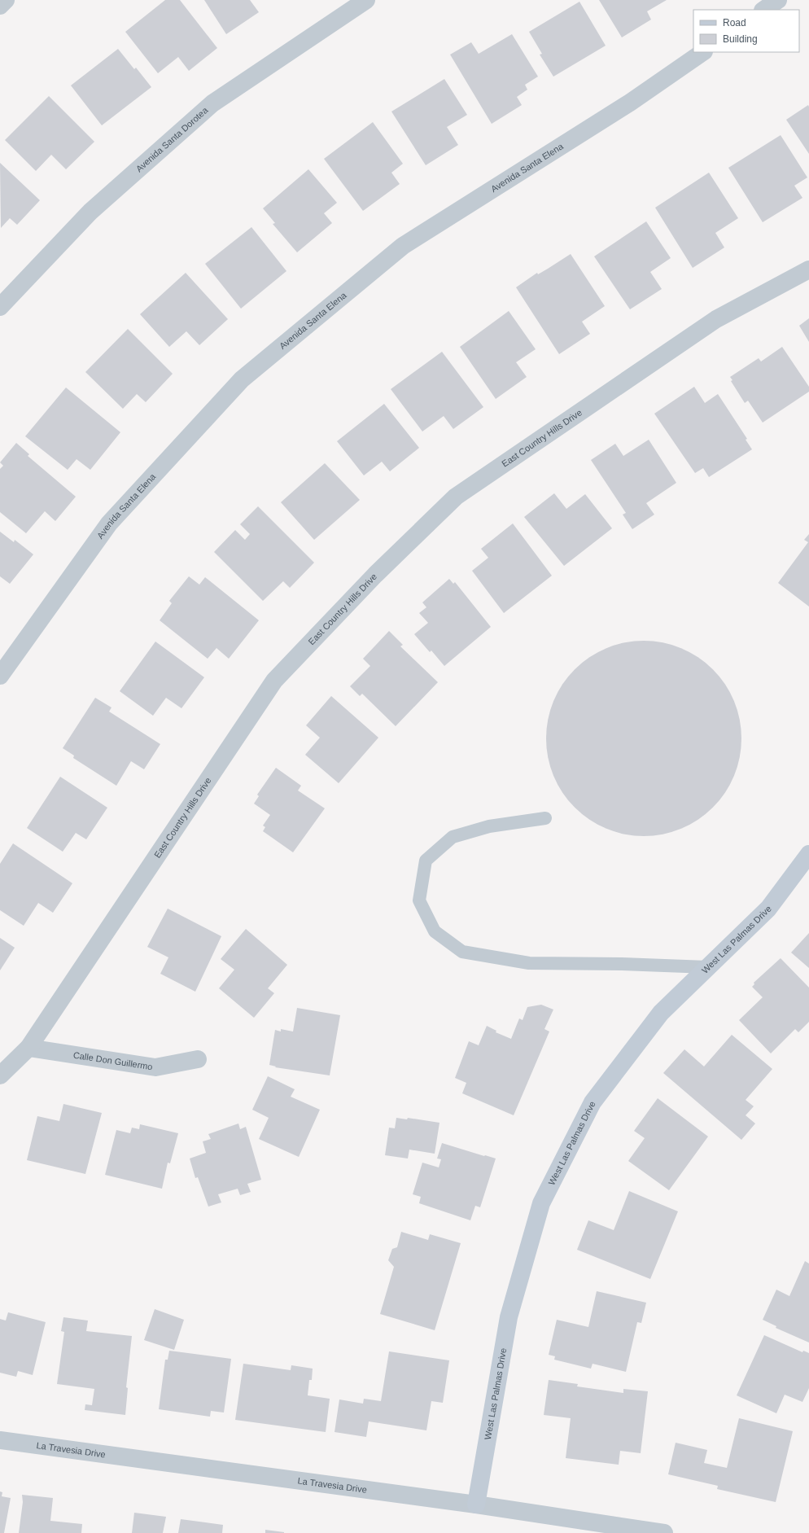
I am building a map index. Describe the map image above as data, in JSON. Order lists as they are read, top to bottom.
{
  "streets": {
    "street": [
      "Avenida Santa Dorotea",
      "Avenida Santa Elena",
      "East Country Hills Drive",
      "West Las Palmas Drive",
      "Calle Don Guillermo",
      "La Travesia Drive"
    ]
  },
  "crossings": [
    ["East Country Hills Drive", "Calle Don Guillermo"],
    ["West Las Palmas Drive", "La Travesia Drive"]
  ],
  "legend": ["Road", "Building"]
}
